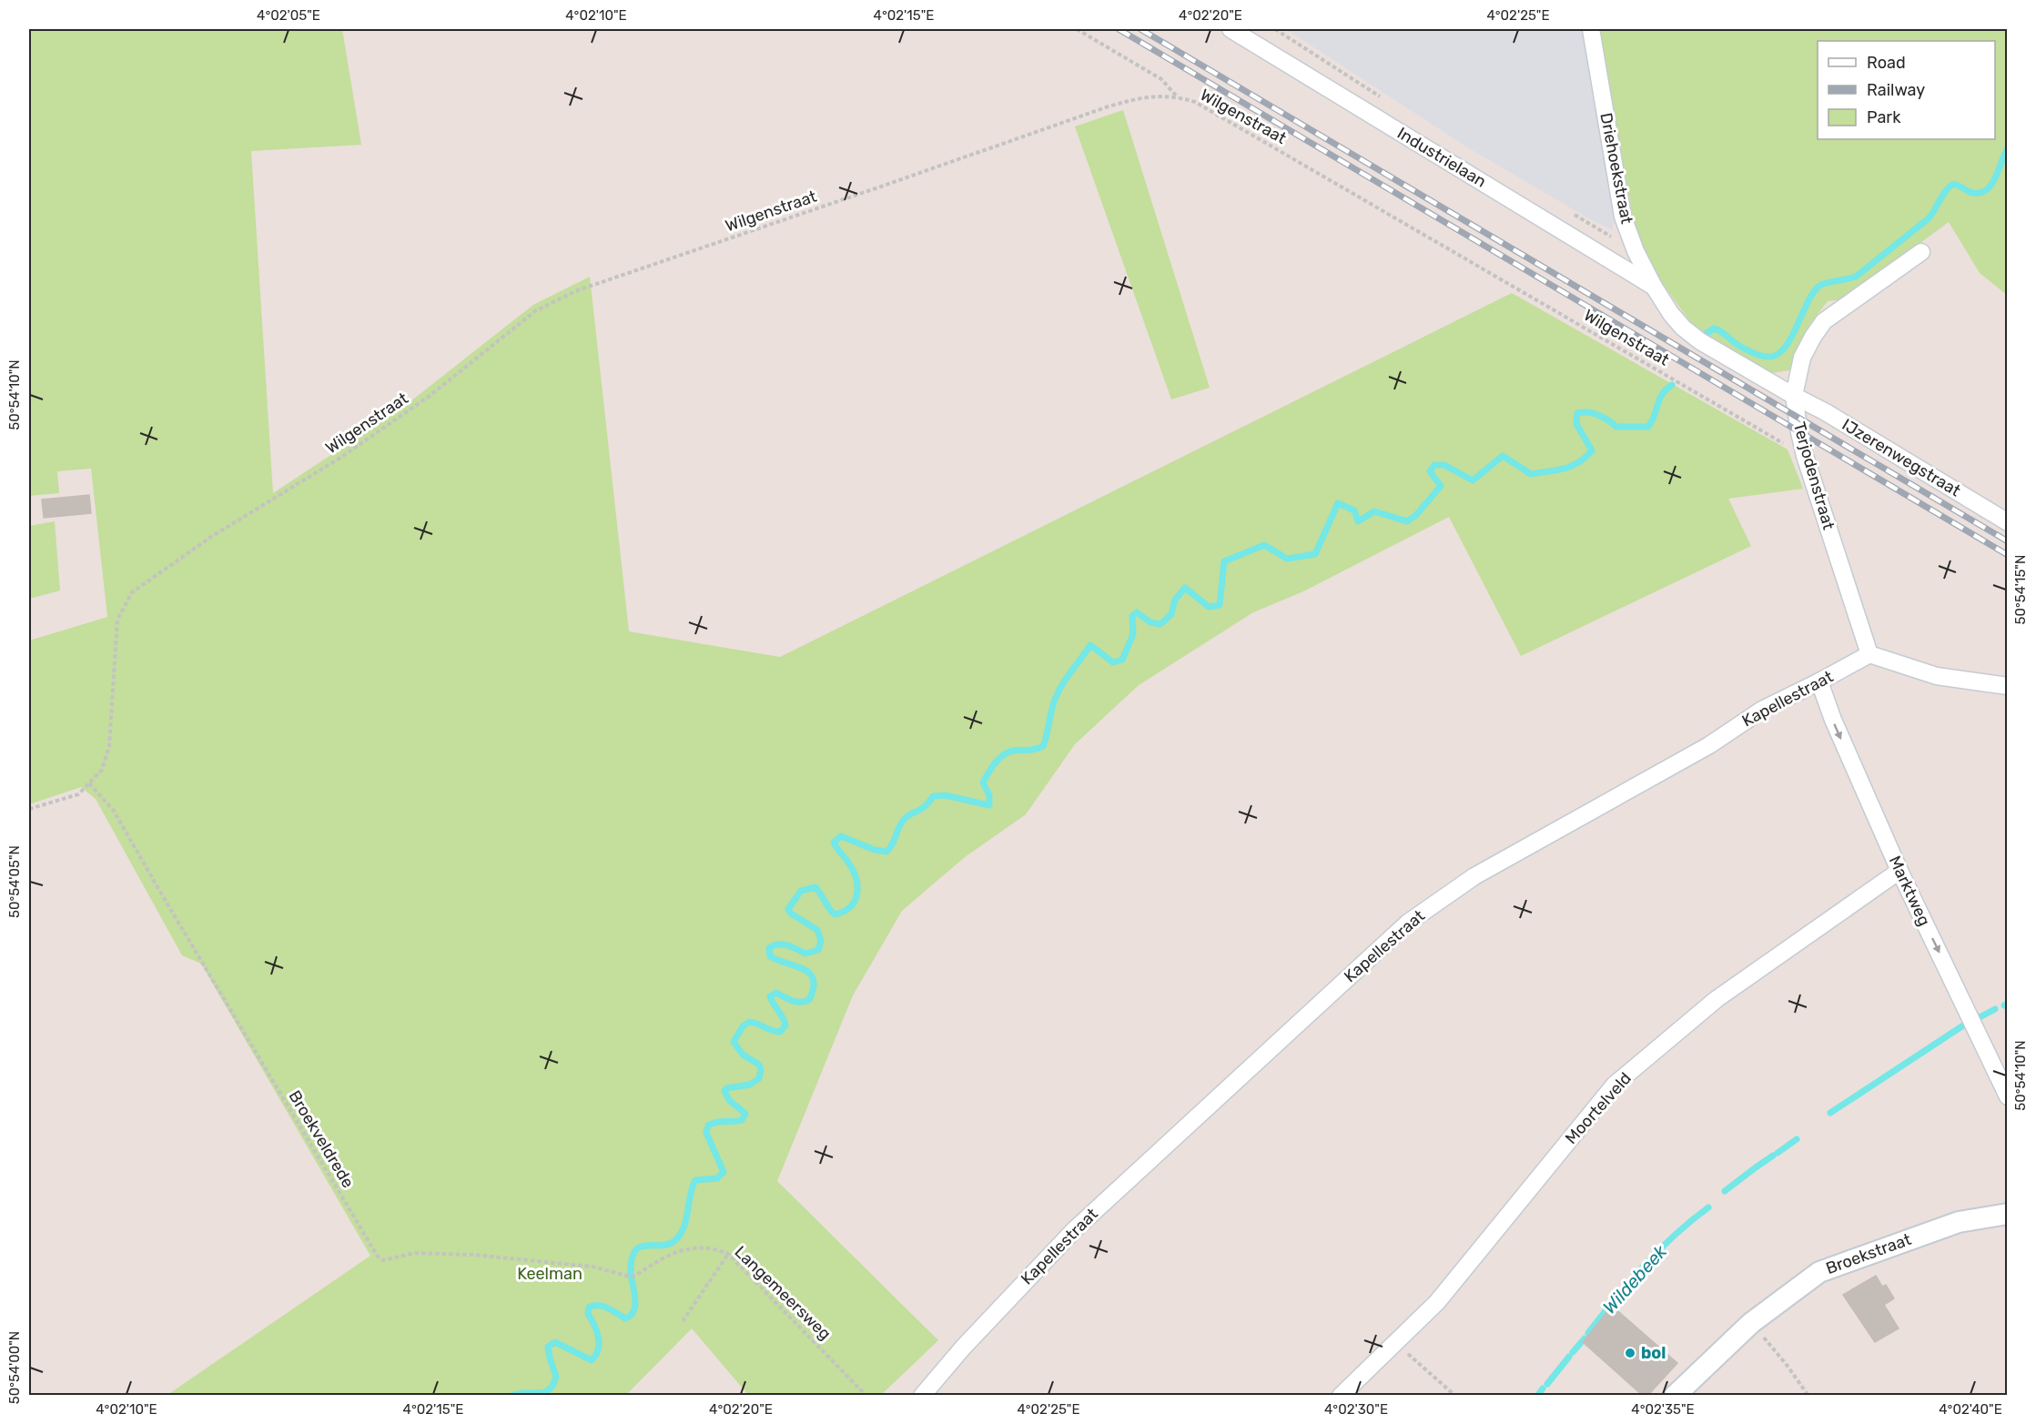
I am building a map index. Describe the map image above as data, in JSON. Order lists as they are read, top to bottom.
{
  "streets": {
    "street": [
      "Industrielaan",
      "Driehoekstraat",
      "IJzerenwegstraat",
      "Terjodenstraat",
      "Kapellestraat",
      "Marktweg",
      "Moortelveld",
      "Broekstraat"
    ],
    "path": ["Wilgenstraat", "Broekveldrede", "Langemeersweg"]
  },
  "crossings": [
    ["Wilgenstraat", "Terjodenstraat"],
    ["Wilgenstraat", "Broekveldrede"],
    ["Industrielaan", "Driehoekstraat"],
    ["Driehoekstraat", "IJzerenwegstraat"],
    ["Driehoekstraat", "Terjodenstraat"],
    ["IJzerenwegstraat", "Terjodenstraat"],
    ["Terjodenstraat", "Kapellestraat"],
    ["Kapellestraat", "Marktweg"],
    ["Marktweg", "Moortelveld"],
    ["Broekveldrede", "Langemeersweg"]
  ],
  "one_way": ["Marktweg"],
  "water": ["Wildebeek"],
  "parks": ["Keelman"],
  "places": ["bol"],
  "legend": ["Road", "Railway", "Park"],
  "coordinates": [
    "4°02'05\"E",
    "4°02'10\"E",
    "4°02'15\"E",
    "4°02'20\"E",
    "4°02'25\"E",
    "50°54'10\"N",
    "50°54'15\"N",
    "50°54'05\"N",
    "50°54'00\"N",
    "4°02'30\"E",
    "4°02'35\"E",
    "4°02'40\"E"
  ]
}
